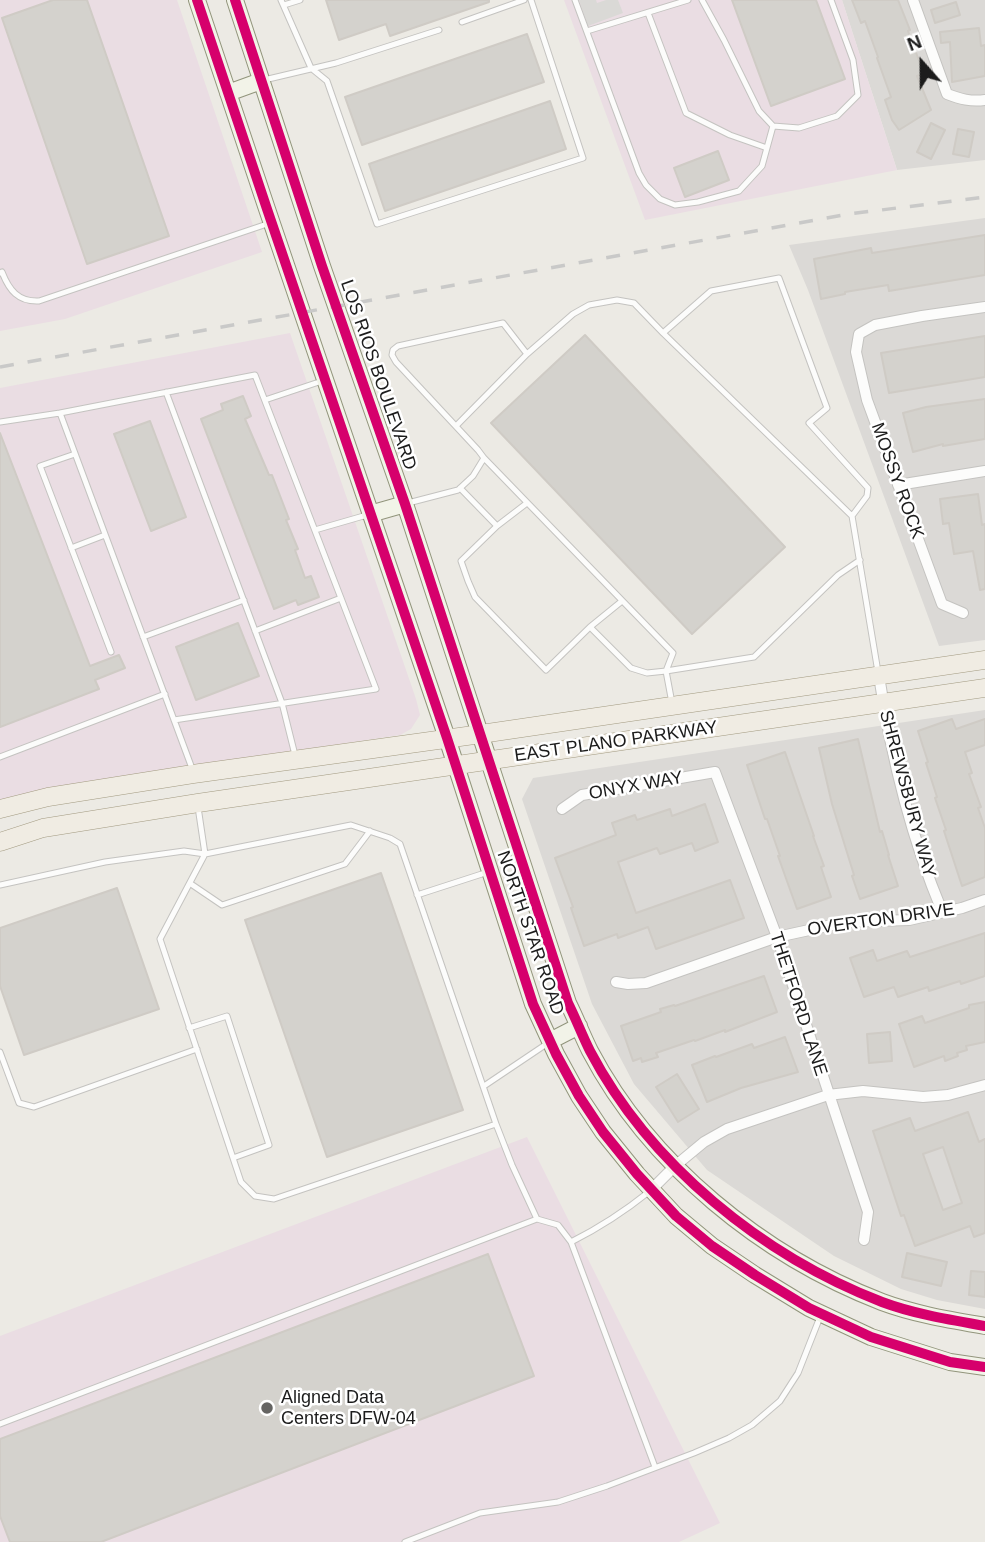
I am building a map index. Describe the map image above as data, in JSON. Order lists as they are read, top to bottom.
{
  "streets": {
    "main road": ["LOS RIOS BOULEVARD", "EAST PLANO PARKWAY", "NORTH STAR ROAD"],
    "street": [
      "MOSSY ROCK",
      "ONYX WAY",
      "SHREWSBURY WAY",
      "OVERTON DRIVE",
      "THETFORD LANE"
    ]
  },
  "crossings": [
    ["LOS RIOS BOULEVARD", "EAST PLANO PARKWAY"],
    ["LOS RIOS BOULEVARD", "NORTH STAR ROAD"],
    ["EAST PLANO PARKWAY", "SHREWSBURY WAY"],
    ["EAST PLANO PARKWAY", "NORTH STAR ROAD"],
    ["ONYX WAY", "THETFORD LANE"],
    ["SHREWSBURY WAY", "OVERTON DRIVE"],
    ["OVERTON DRIVE", "THETFORD LANE"]
  ],
  "places": ["Aligned Data Centers DFW-04"],
  "north": "top"
}
